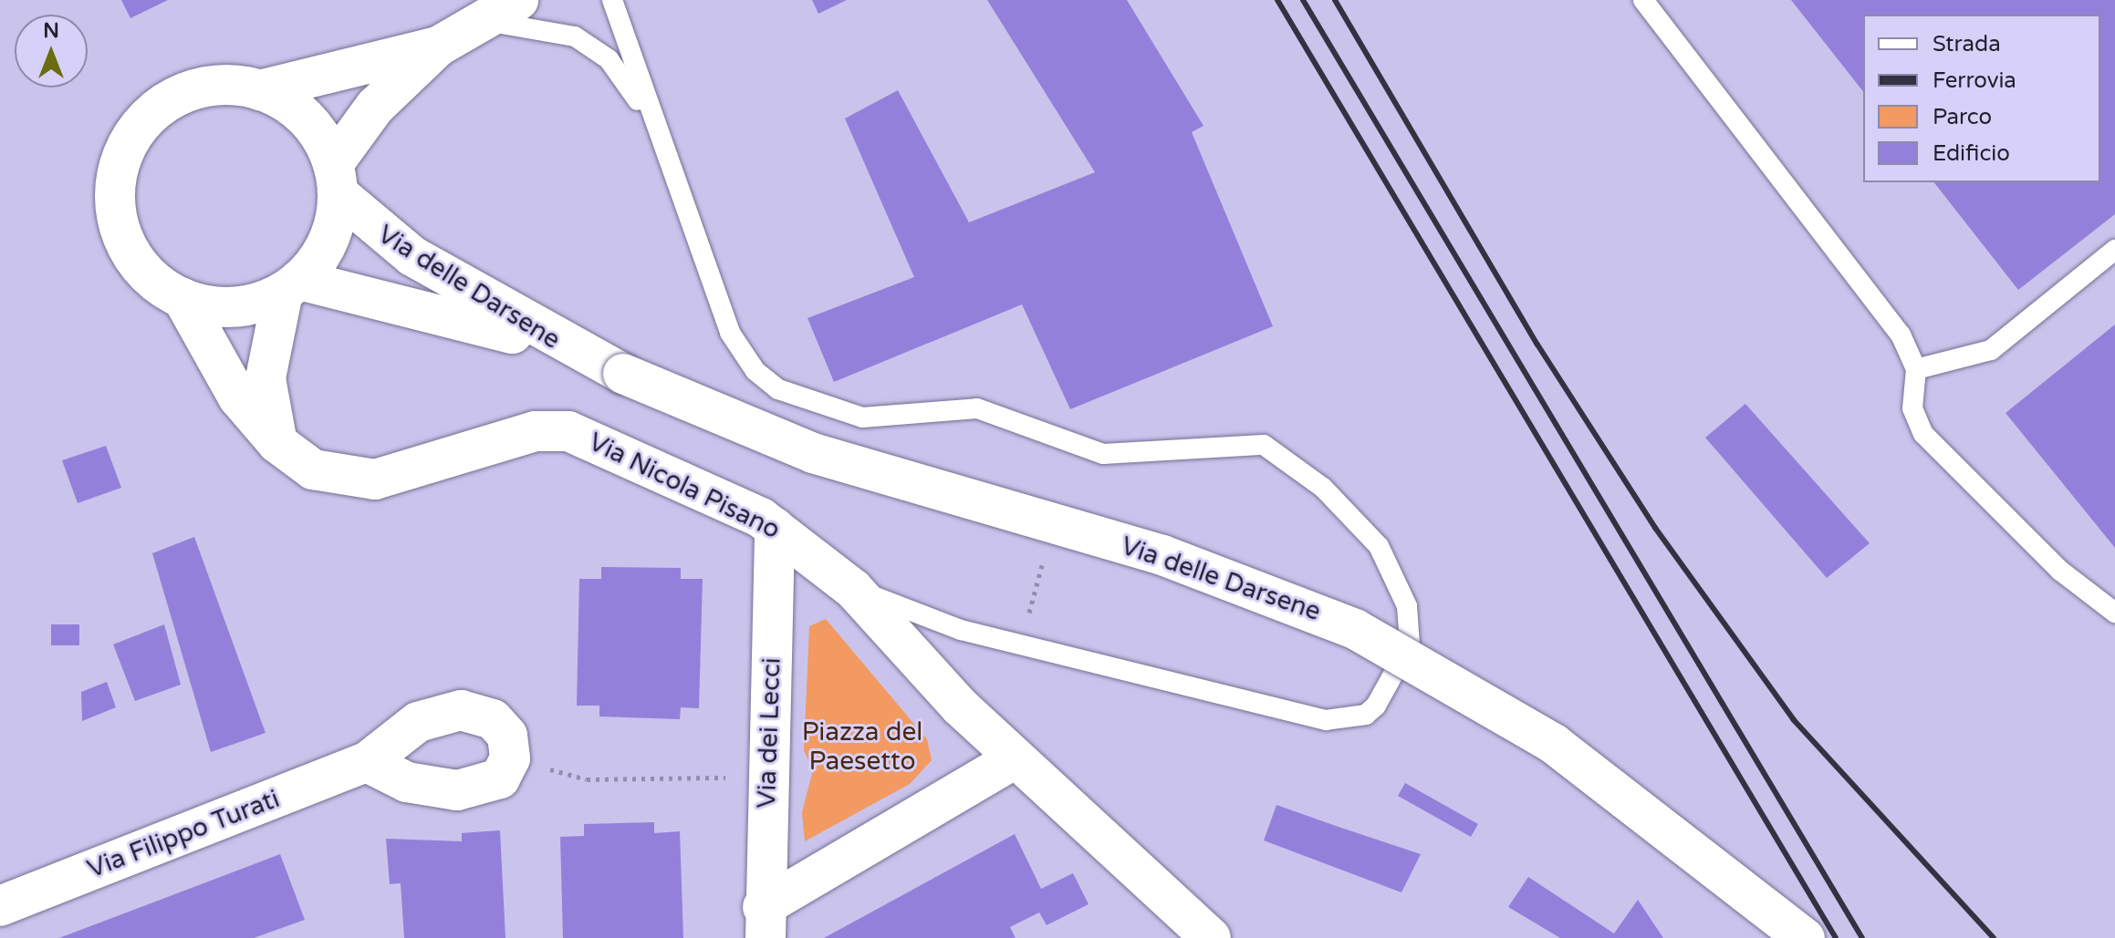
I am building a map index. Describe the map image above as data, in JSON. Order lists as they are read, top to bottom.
{
  "streets": {
    "street": [
      "Via delle Darsene",
      "Via Nicola Pisano",
      "Via dei Lecci",
      "Via Filippo Turati"
    ]
  },
  "crossings": [
    ["Via delle Darsene", "Via Nicola Pisano"],
    ["Via Nicola Pisano", "Via dei Lecci"]
  ],
  "parks": ["Piazza del Paesetto"],
  "legend": [
    "Strada",
    "Ferrovia",
    "Parco",
    "Edificio"
  ],
  "north": "top"
}
